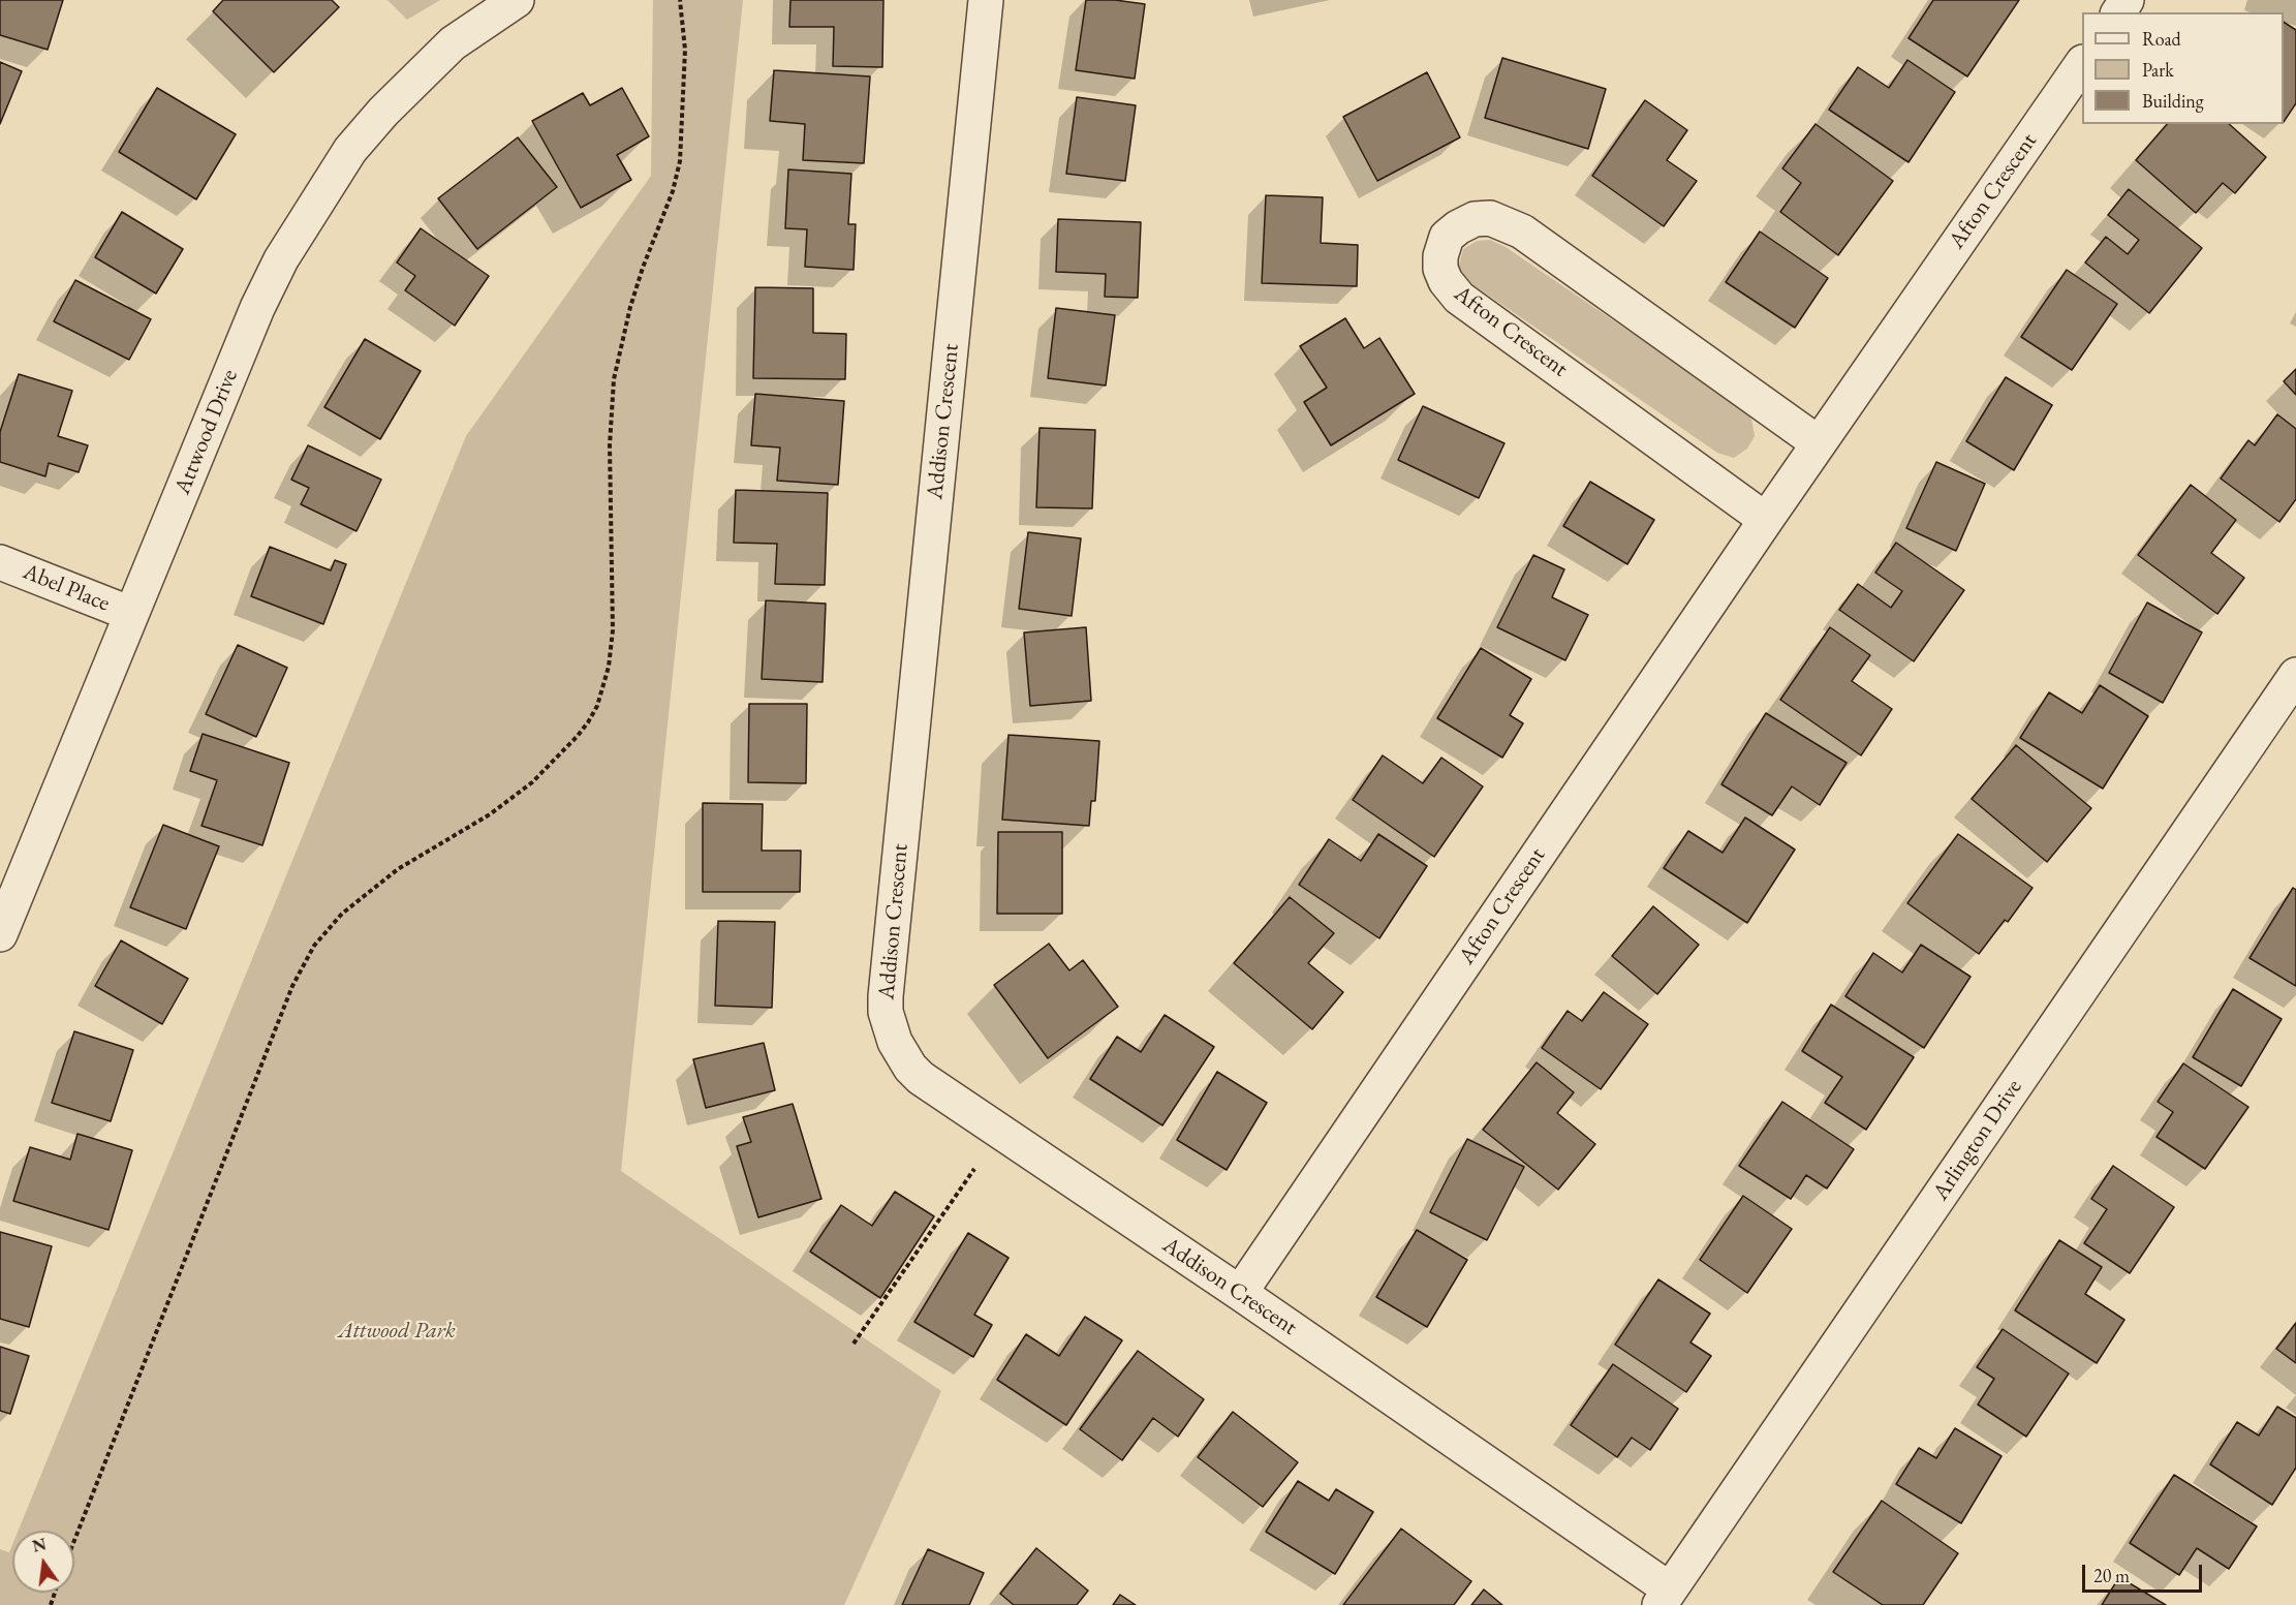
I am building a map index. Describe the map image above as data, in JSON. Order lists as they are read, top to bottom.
{
  "streets": {
    "street": [
      "Afton Crescent",
      "Addison Crescent",
      "Attwood Drive",
      "Abel Place",
      "Arlington Drive"
    ]
  },
  "crossings": [
    ["Afton Crescent", "Addison Crescent"],
    ["Addison Crescent", "Arlington Drive"],
    ["Attwood Drive", "Abel Place"]
  ],
  "parks": ["Attwood Park"],
  "legend": ["Road", "Park", "Building"],
  "scale_bar": "20 m",
  "north": "top"
}
